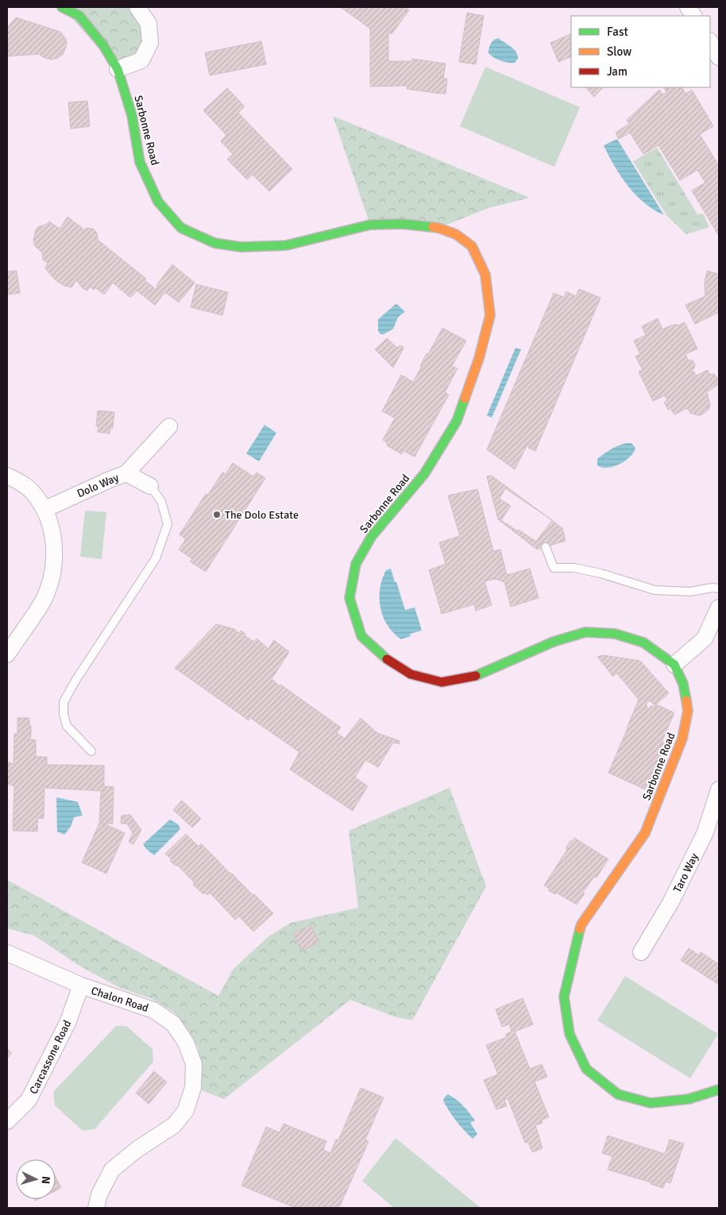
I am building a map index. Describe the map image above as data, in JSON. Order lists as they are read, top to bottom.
{
  "streets": {
    "street": [
      "Sarbonne Road",
      "Dolo Way",
      "Taro Way",
      "Chalon Road",
      "Carcassone Road"
    ]
  },
  "crossings": [
    ["Chalon Road", "Carcassone Road"]
  ],
  "places": ["The Dolo Estate"],
  "legend": ["Fast", "Slow", "Jam"],
  "north": "right"
}
